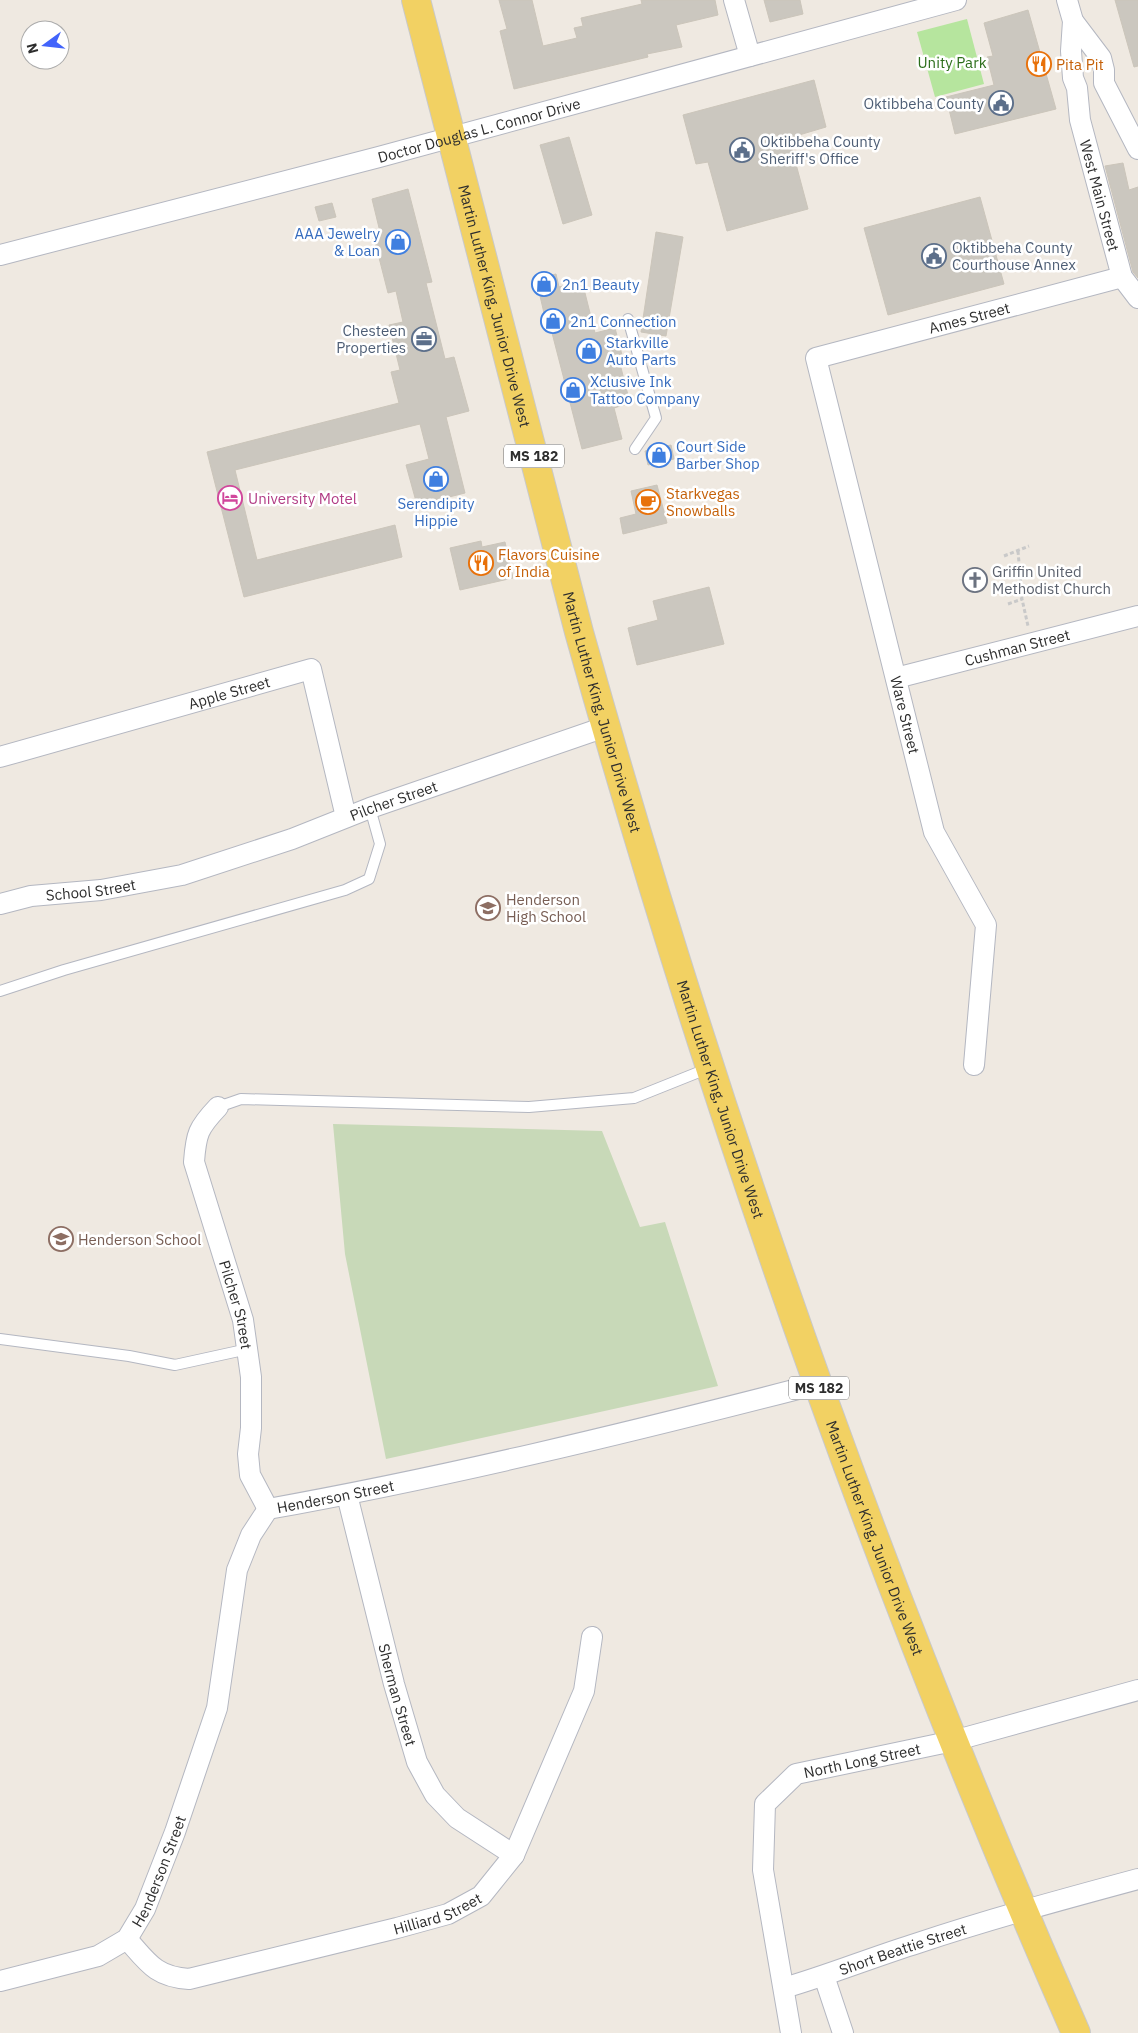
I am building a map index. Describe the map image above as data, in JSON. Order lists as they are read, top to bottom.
{
  "streets": {
    "main road": ["Martin Luther King, Junior Drive West", "MS 182"],
    "street": [
      "Doctor Douglas L. Connor Drive",
      "West Main Street",
      "Ames Street",
      "Cushman Street",
      "Apple Street",
      "Ware Street",
      "Pilcher Street",
      "School Street",
      "Henderson Street",
      "Sherman Street",
      "North Long Street",
      "Hilliard Street",
      "Short Beattie Street"
    ]
  },
  "crossings": [
    ["Doctor Douglas L. Connor Drive", "Martin Luther King, Junior Drive West"],
    ["Doctor Douglas L. Connor Drive", "MS 182"],
    ["West Main Street", "Ames Street"],
    ["Martin Luther King, Junior Drive West", "MS 182"],
    ["Martin Luther King, Junior Drive West", "Pilcher Street"],
    ["Martin Luther King, Junior Drive West", "Henderson Street"],
    ["Martin Luther King, Junior Drive West", "North Long Street"],
    ["Martin Luther King, Junior Drive West", "Short Beattie Street"],
    ["Ames Street", "Ware Street"],
    ["Cushman Street", "Ware Street"],
    ["Apple Street", "Pilcher Street"],
    ["Pilcher Street", "School Street"],
    ["Pilcher Street", "Henderson Street"],
    ["Henderson Street", "Sherman Street"],
    ["Henderson Street", "Hilliard Street"],
    ["Sherman Street", "Hilliard Street"],
    ["North Long Street", "Short Beattie Street"]
  ],
  "parks": ["Unity Park"],
  "places": {
    "restaurant": ["Pita Pit", "Flavors Cuisine of India"],
    "public building": ["Oktibbeha County", "Oktibbeha County Sheriff's Office", "Oktibbeha County Courthouse Annex"],
    "shop": [
      "AAA Jewelry & Loan",
      "2n1 Beauty",
      "2n1 Connection",
      "Starkville Auto Parts",
      "Xclusive Ink Tattoo Company",
      "Court Side Barber Shop",
      "Serendipity Hippie"
    ],
    "office": ["Chesteen Properties"],
    "hotel": ["University Motel"],
    "cafe": ["Starkvegas Snowballs"],
    "church": ["Griffin United Methodist Church"],
    "school or university": ["Henderson High School", "Henderson School"]
  },
  "north": "left"
}
